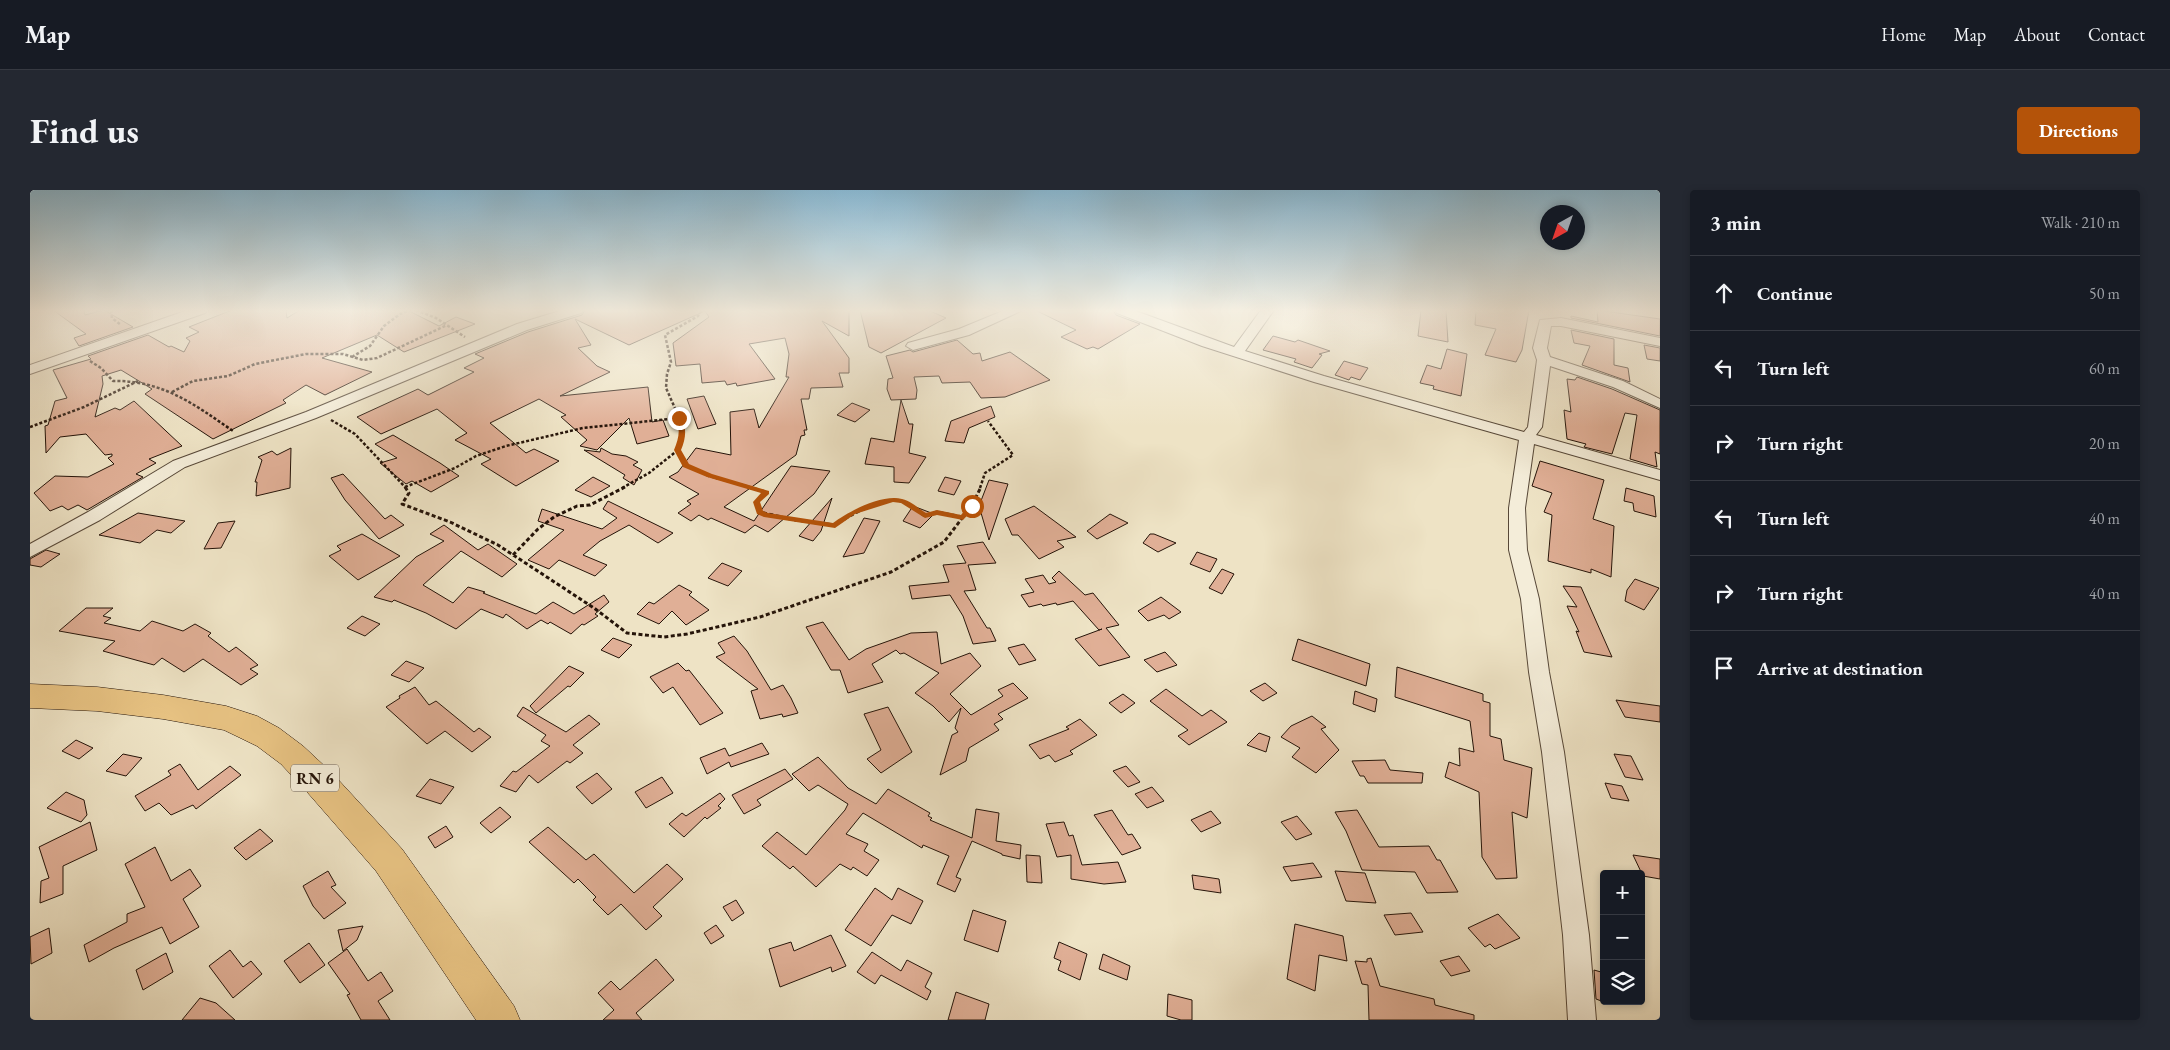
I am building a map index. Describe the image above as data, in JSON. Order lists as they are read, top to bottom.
{
  "streets": {
    "main road": ["RN 6"]
  },
  "north": "bottom left",
  "page": {
    "header": "Map",
    "nav": [
      "Home",
      "Map",
      "About",
      "Contact"
    ],
    "buttons": "Directions",
    "title": "Find us",
    "heading": ["3 min", "Walk · 210 m"],
    "list": [
      ["Continue", "50 m"],
      ["Turn left", "60 m"],
      ["Turn right", "20 m"],
      ["Turn left", "40 m"],
      ["Turn right", "40 m"],
      "Arrive at destination"
    ],
    "map_buttons": ["+", "−"]
  }
}
